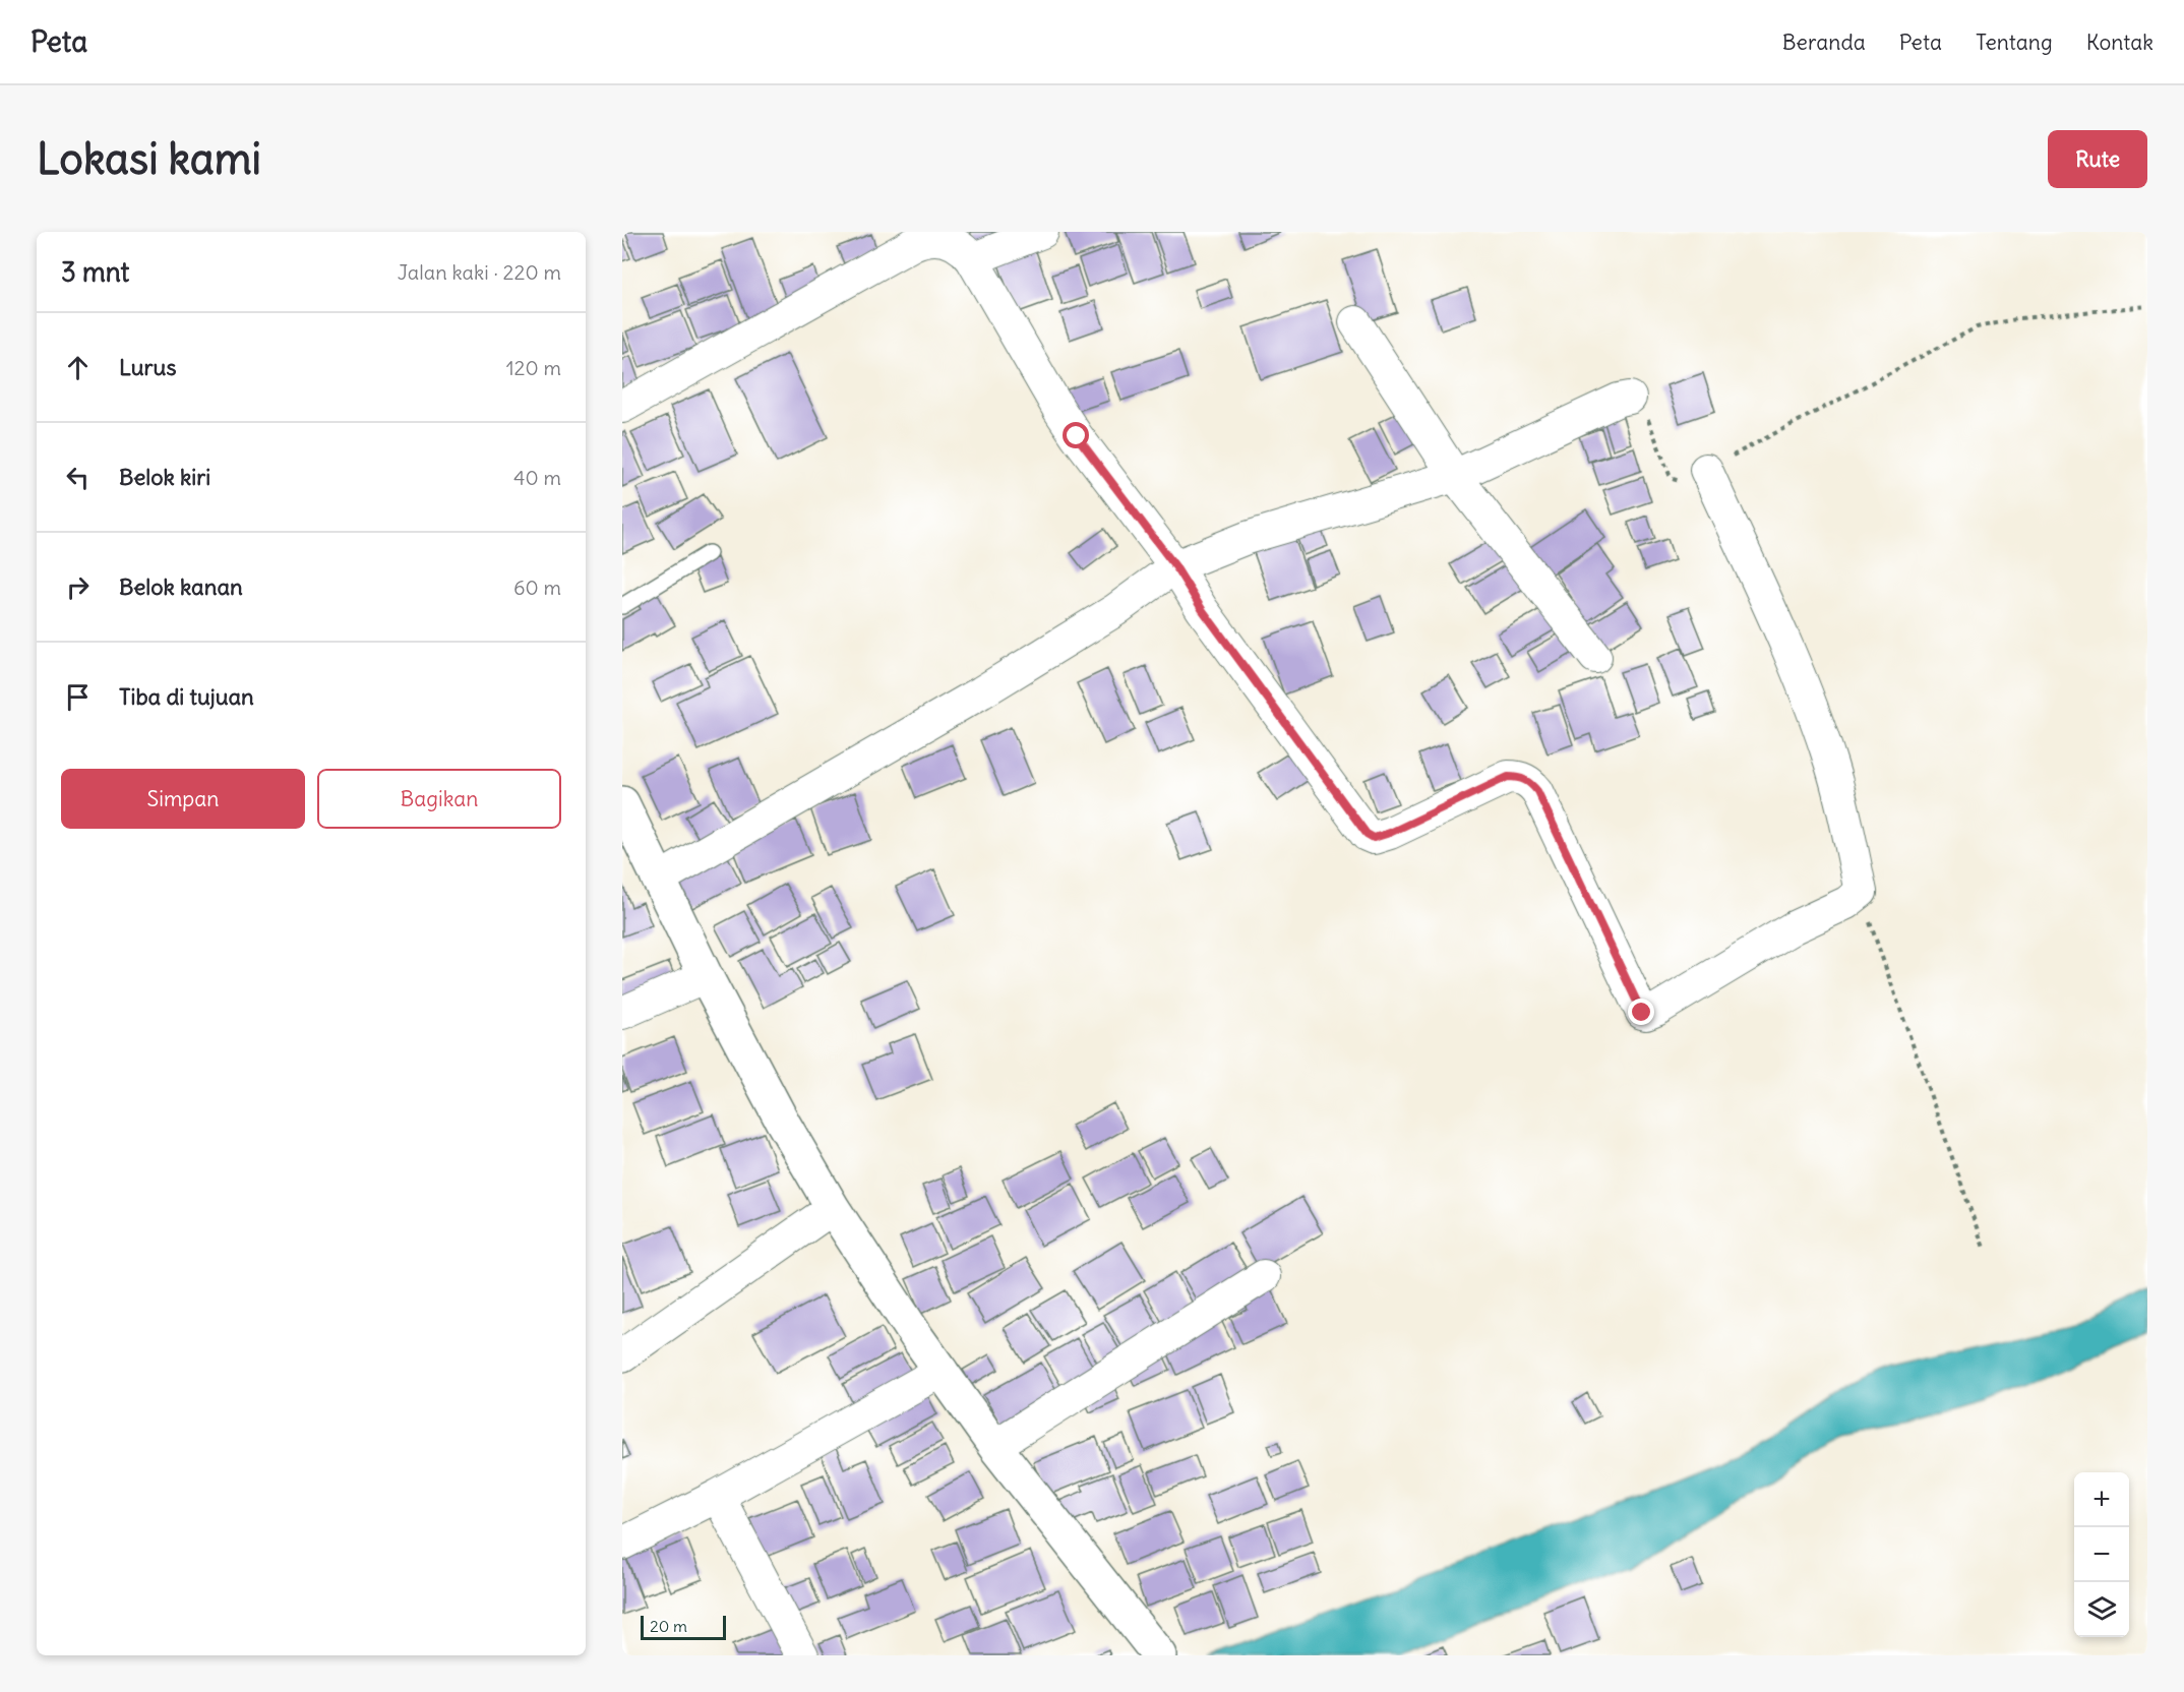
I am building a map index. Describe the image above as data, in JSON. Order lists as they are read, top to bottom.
{
  "scale_bar": "20 m",
  "page": {
    "header": "Peta",
    "nav": [
      "Beranda",
      "Peta",
      "Tentang",
      "Kontak"
    ],
    "buttons": [
      "Rute",
      ["Simpan", "Bagikan"]
    ],
    "title": "Lokasi kami",
    "heading": ["3 mnt", "Jalan kaki · 220 m"],
    "list": [
      ["Lurus", "120 m"],
      ["Belok kiri", "40 m"],
      ["Belok kanan", "60 m"],
      "Tiba di tujuan"
    ],
    "map_buttons": ["+", "−"],
    "scale": "20 m"
  }
}
